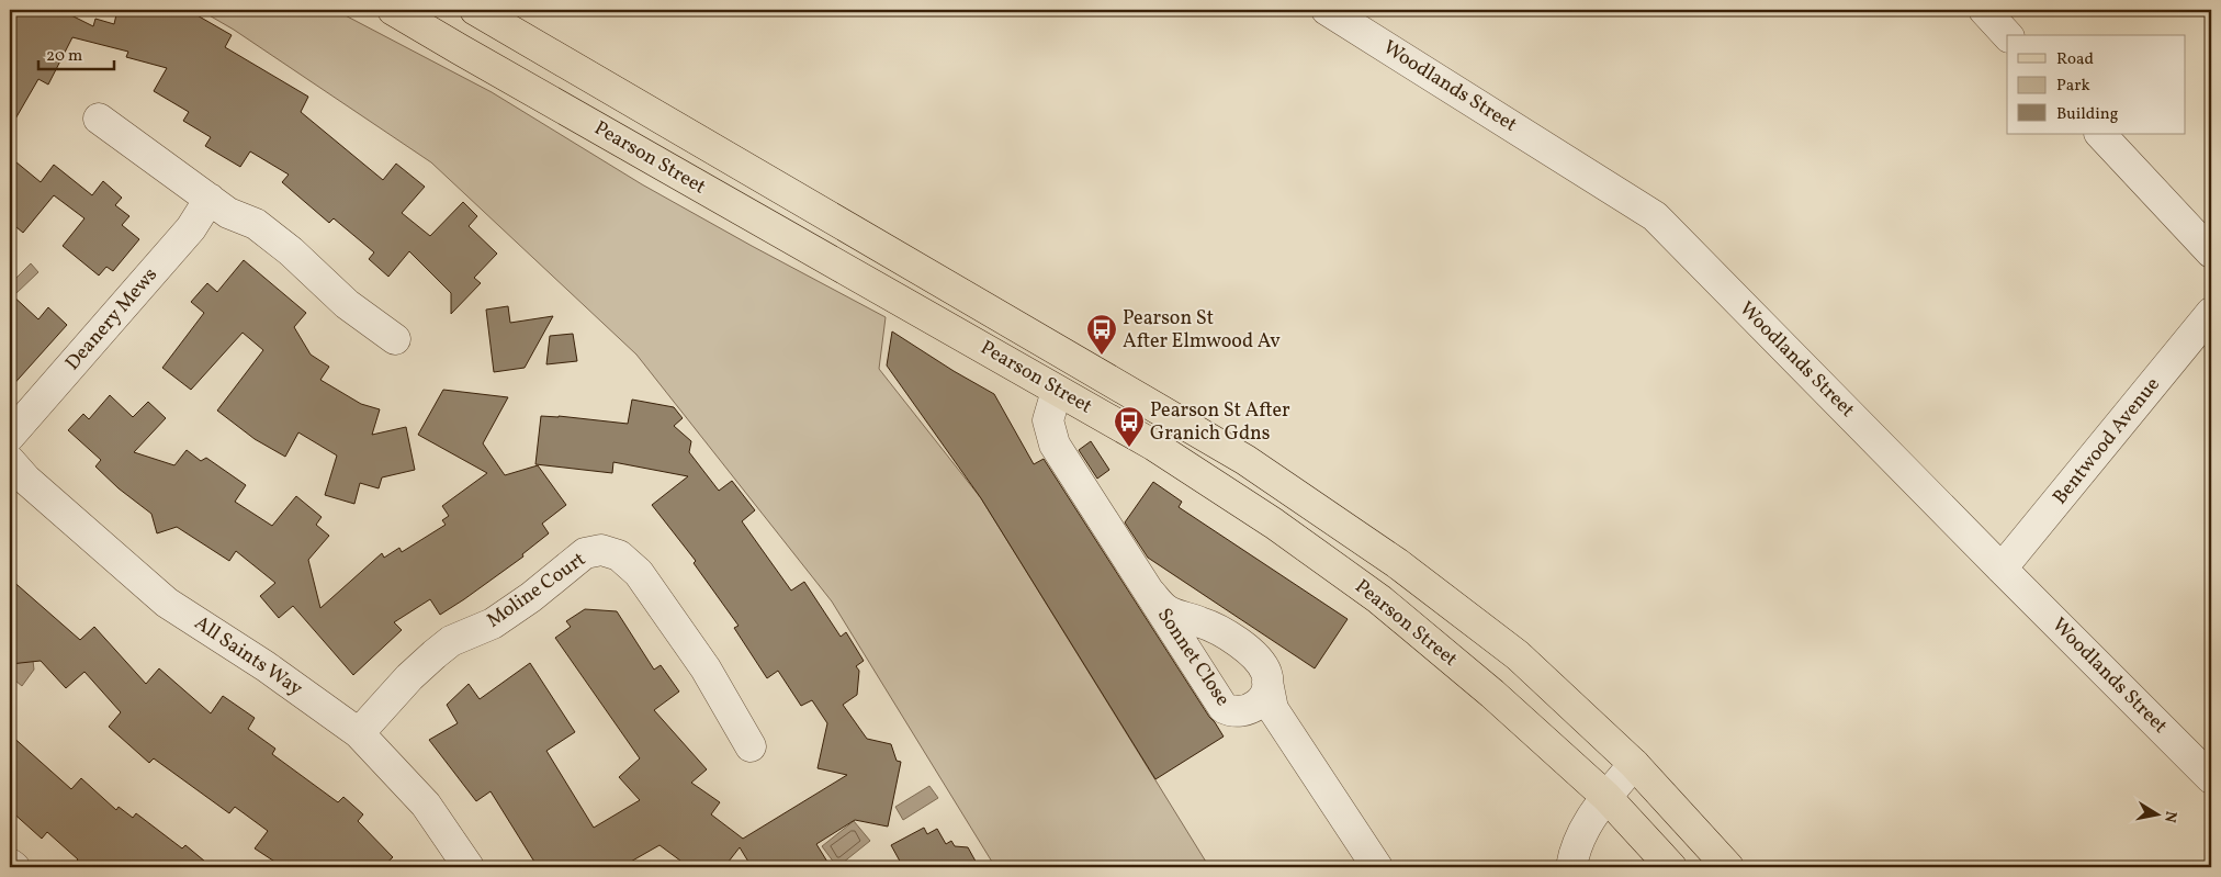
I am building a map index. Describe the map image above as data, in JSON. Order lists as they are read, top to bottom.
{
  "streets": {
    "main road": ["Pearson Street"],
    "street": [
      "Woodlands Street",
      "Deanery Mews",
      "Bentwood Avenue",
      "Moline Court",
      "All Saints Way",
      "Sonnet Close"
    ]
  },
  "crossings": [
    ["Woodlands Street", "Bentwood Avenue"],
    ["Pearson Street", "Sonnet Close"],
    ["Moline Court", "All Saints Way"]
  ],
  "places": {
    "bus stop": ["Pearson St After Elmwood Av", "Pearson St After Granich Gdns"]
  },
  "legend": ["Road", "Park", "Building"],
  "scale_bar": "20 m",
  "north": "right"
}
